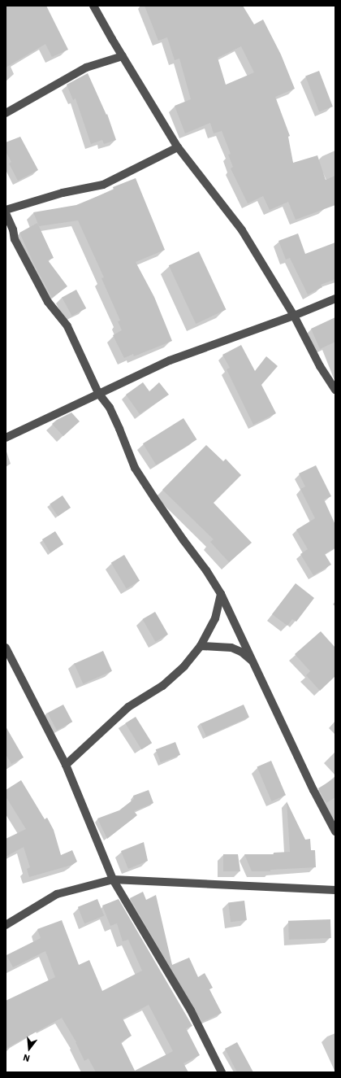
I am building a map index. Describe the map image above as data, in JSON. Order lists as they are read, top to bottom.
{
  "north": "bottom"
}
